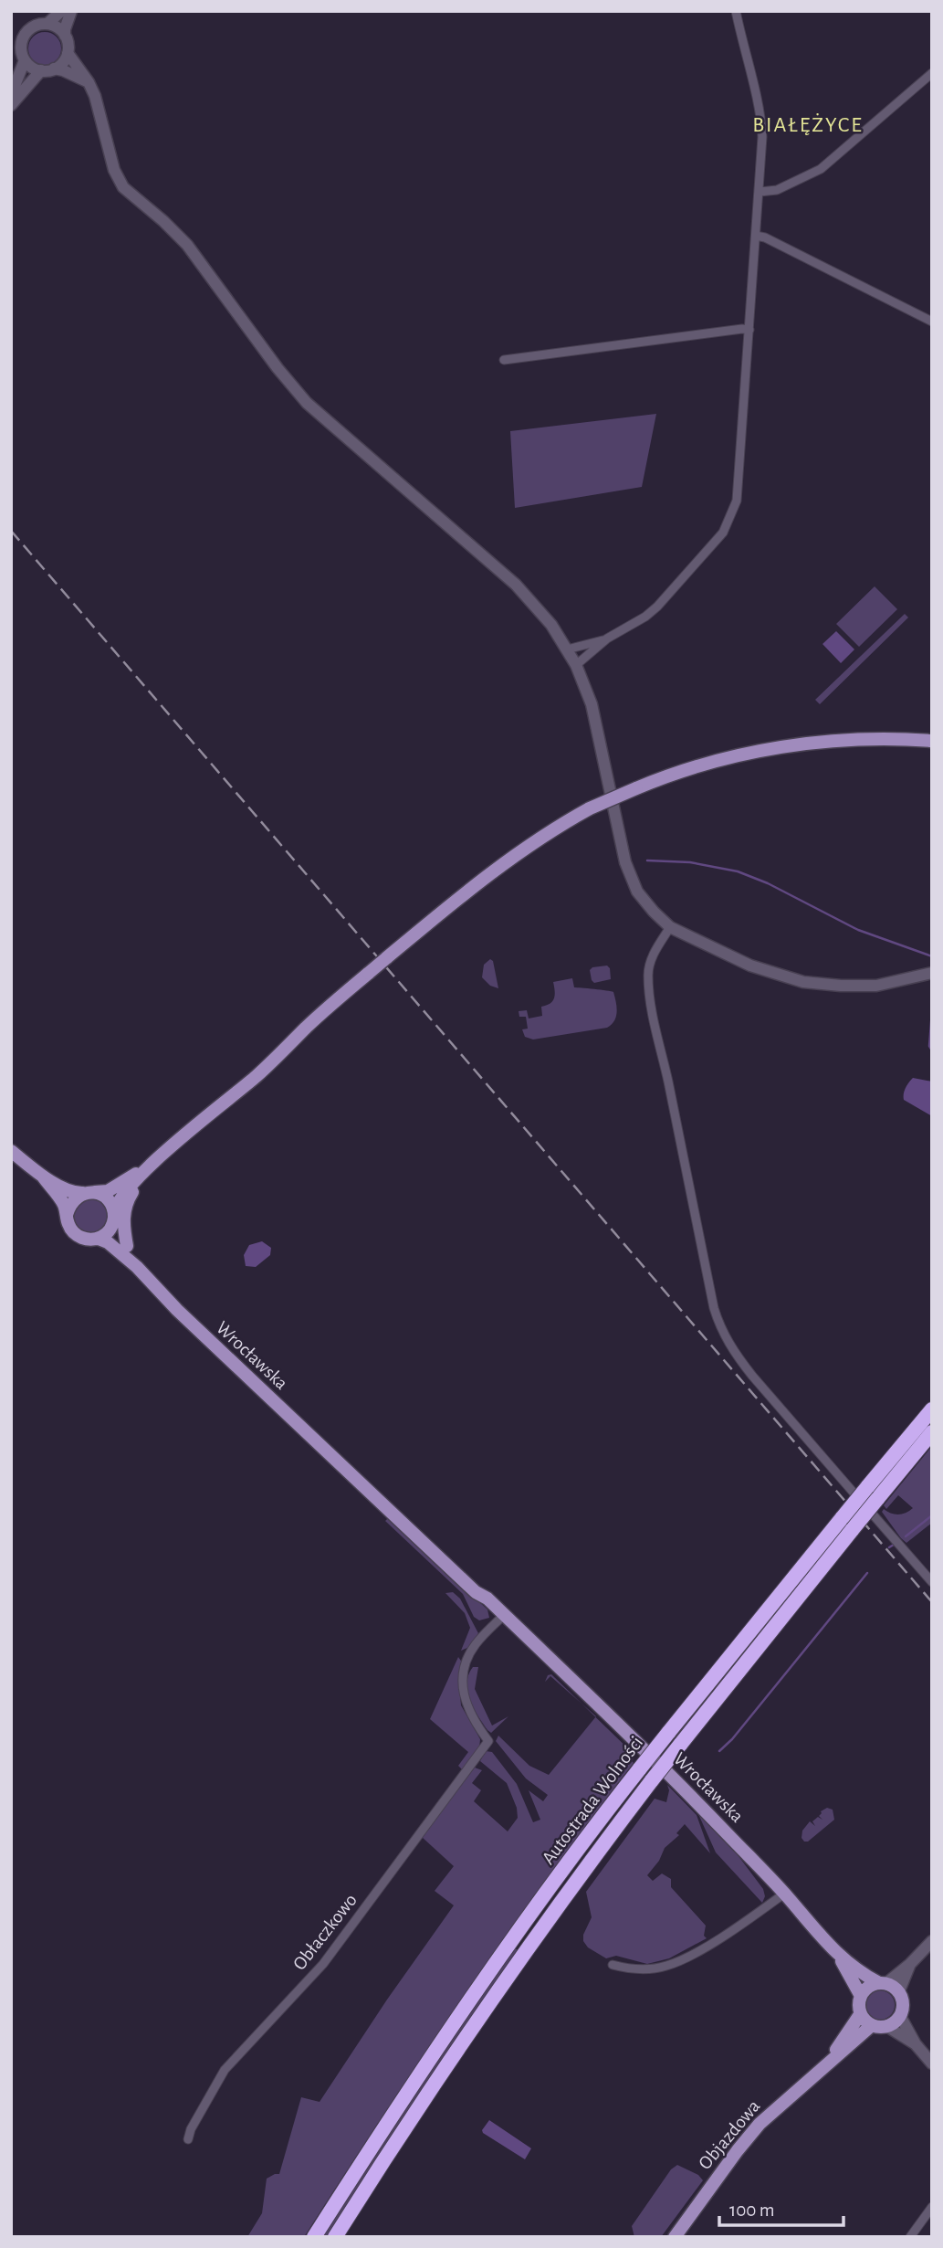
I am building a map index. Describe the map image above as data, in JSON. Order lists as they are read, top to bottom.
{
  "streets": {
    "highway": ["Autostrada Wolności"],
    "main road": ["Wrocławska", "Objazdowa"],
    "street": ["Obłaczkowo"]
  },
  "crossings": [
    ["Wrocławska", "Obłaczkowo"],
    ["Wrocławska", "Objazdowa"]
  ],
  "districts": ["BIAŁĘŻYCE"],
  "scale_bar": "100 m"
}
